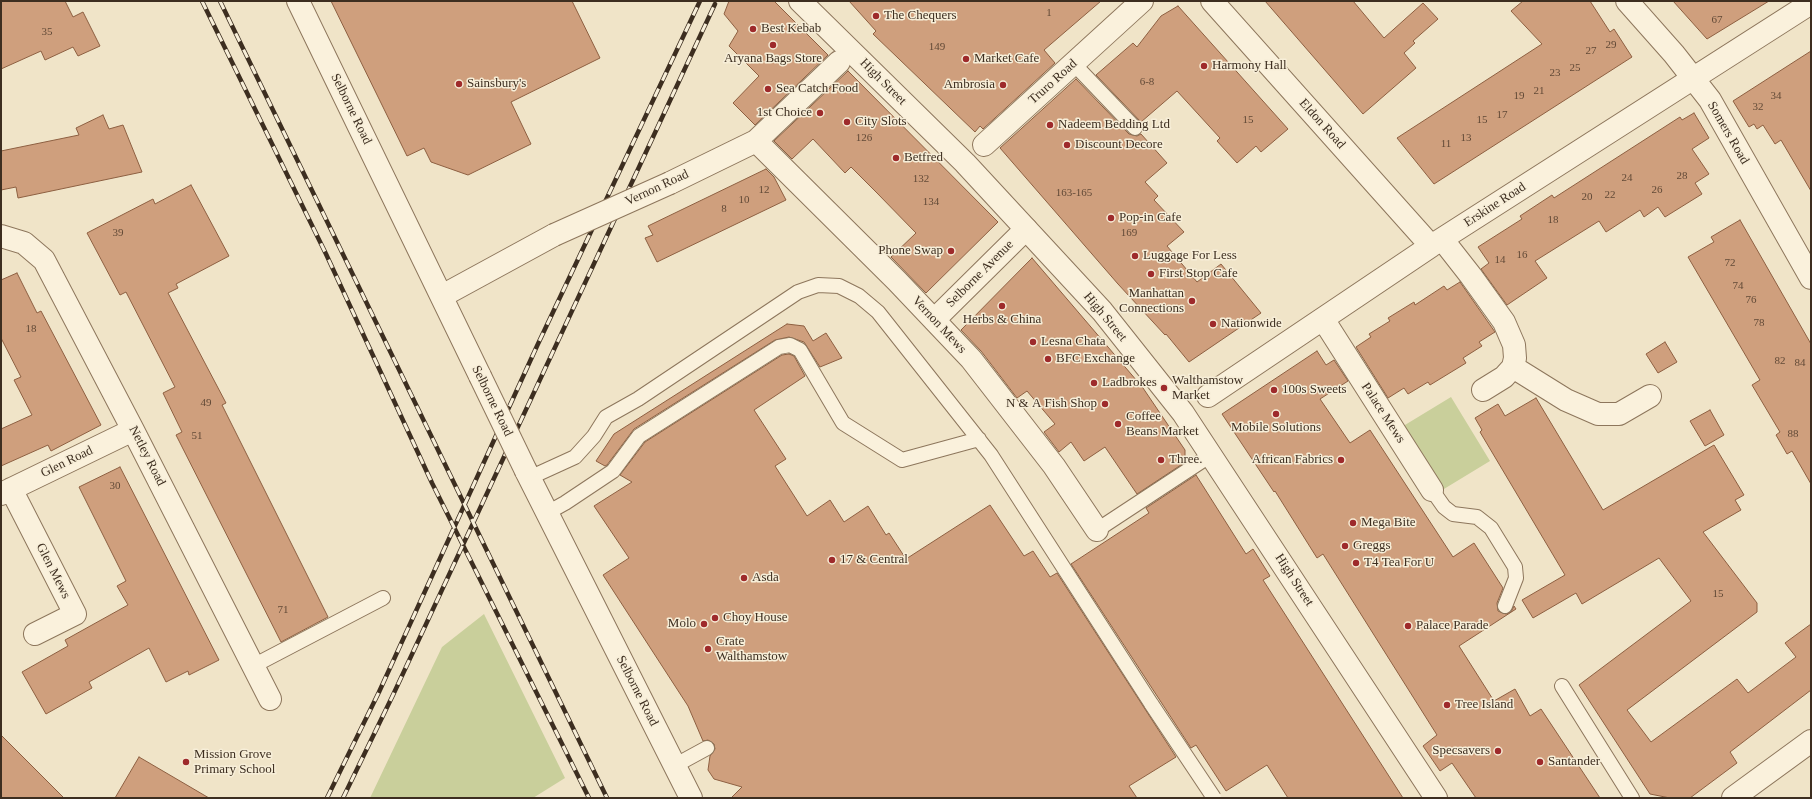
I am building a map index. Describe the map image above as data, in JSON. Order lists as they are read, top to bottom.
{
  "streets": {
    "street": [
      "High Street",
      "Truro Road",
      "Selborne Road",
      "Eldon Road",
      "Somers Road",
      "Vernon Road",
      "Erskine Road",
      "Selborne Avenue",
      "Vernon Mews",
      "Palace Mews",
      "Netley Road",
      "Glen Road",
      "Glen Mews"
    ]
  },
  "crossings": [
    ["High Street", "Truro Road"],
    ["High Street", "Vernon Road"],
    ["High Street", "Erskine Road"],
    ["High Street", "Selborne Avenue"],
    ["Selborne Road", "Vernon Road"],
    ["Eldon Road", "Erskine Road"],
    ["Somers Road", "Erskine Road"],
    ["Vernon Road", "Vernon Mews"],
    ["Erskine Road", "Palace Mews"],
    ["Selborne Avenue", "Vernon Mews"],
    ["Netley Road", "Glen Road"],
    ["Glen Road", "Glen Mews"]
  ],
  "places": [
    "The Chequers",
    "Best Kebab",
    "Aryana Bags Store",
    "Market Cafe",
    "Harmony Hall",
    "Sainsbury's",
    "Ambrosia",
    "Sea Catch Food",
    "1st Choice",
    "City Slots",
    "Nadeem Bedding Ltd",
    "Discount Decore",
    "Betfred",
    "Pop-in Cafe",
    "Phone Swap",
    "Luggage For Less",
    "First Stop Cafe",
    "Manhattan Connections",
    "Herbs & China",
    "Nationwide",
    "Lesna Chata",
    "BFC Exchange",
    "Ladbrokes",
    "Walthamstow Market",
    "100s Sweets",
    "N & A Fish Shop",
    "Mobile Solutions",
    "Coffee Beans Market",
    "Three.",
    "African Fabrics",
    "Mega Bite",
    "Greggs",
    "17 & Central",
    "T4 Tea For U",
    "Asda",
    "Choy House",
    "Molo",
    "Palace Parade",
    "Crate Walthamstow",
    "Tree Island",
    "Specsavers",
    "Mission Grove Primary School",
    "Santander"
  ],
  "house_numbers": [
    "1",
    "67",
    "35",
    "29",
    "149",
    "27",
    "25",
    "23",
    "6-8",
    "21",
    "19",
    "34",
    "32",
    "17",
    "15",
    "15",
    "126",
    "13",
    "11",
    "28",
    "24",
    "132",
    "12",
    "26",
    "163-165",
    "22",
    "20",
    "10",
    "134",
    "8",
    "18",
    "39",
    "169",
    "16",
    "14",
    "72",
    "74",
    "76",
    "78",
    "18",
    "82",
    "84",
    "49",
    "88",
    "51",
    "30",
    "15",
    "71"
  ]
}
